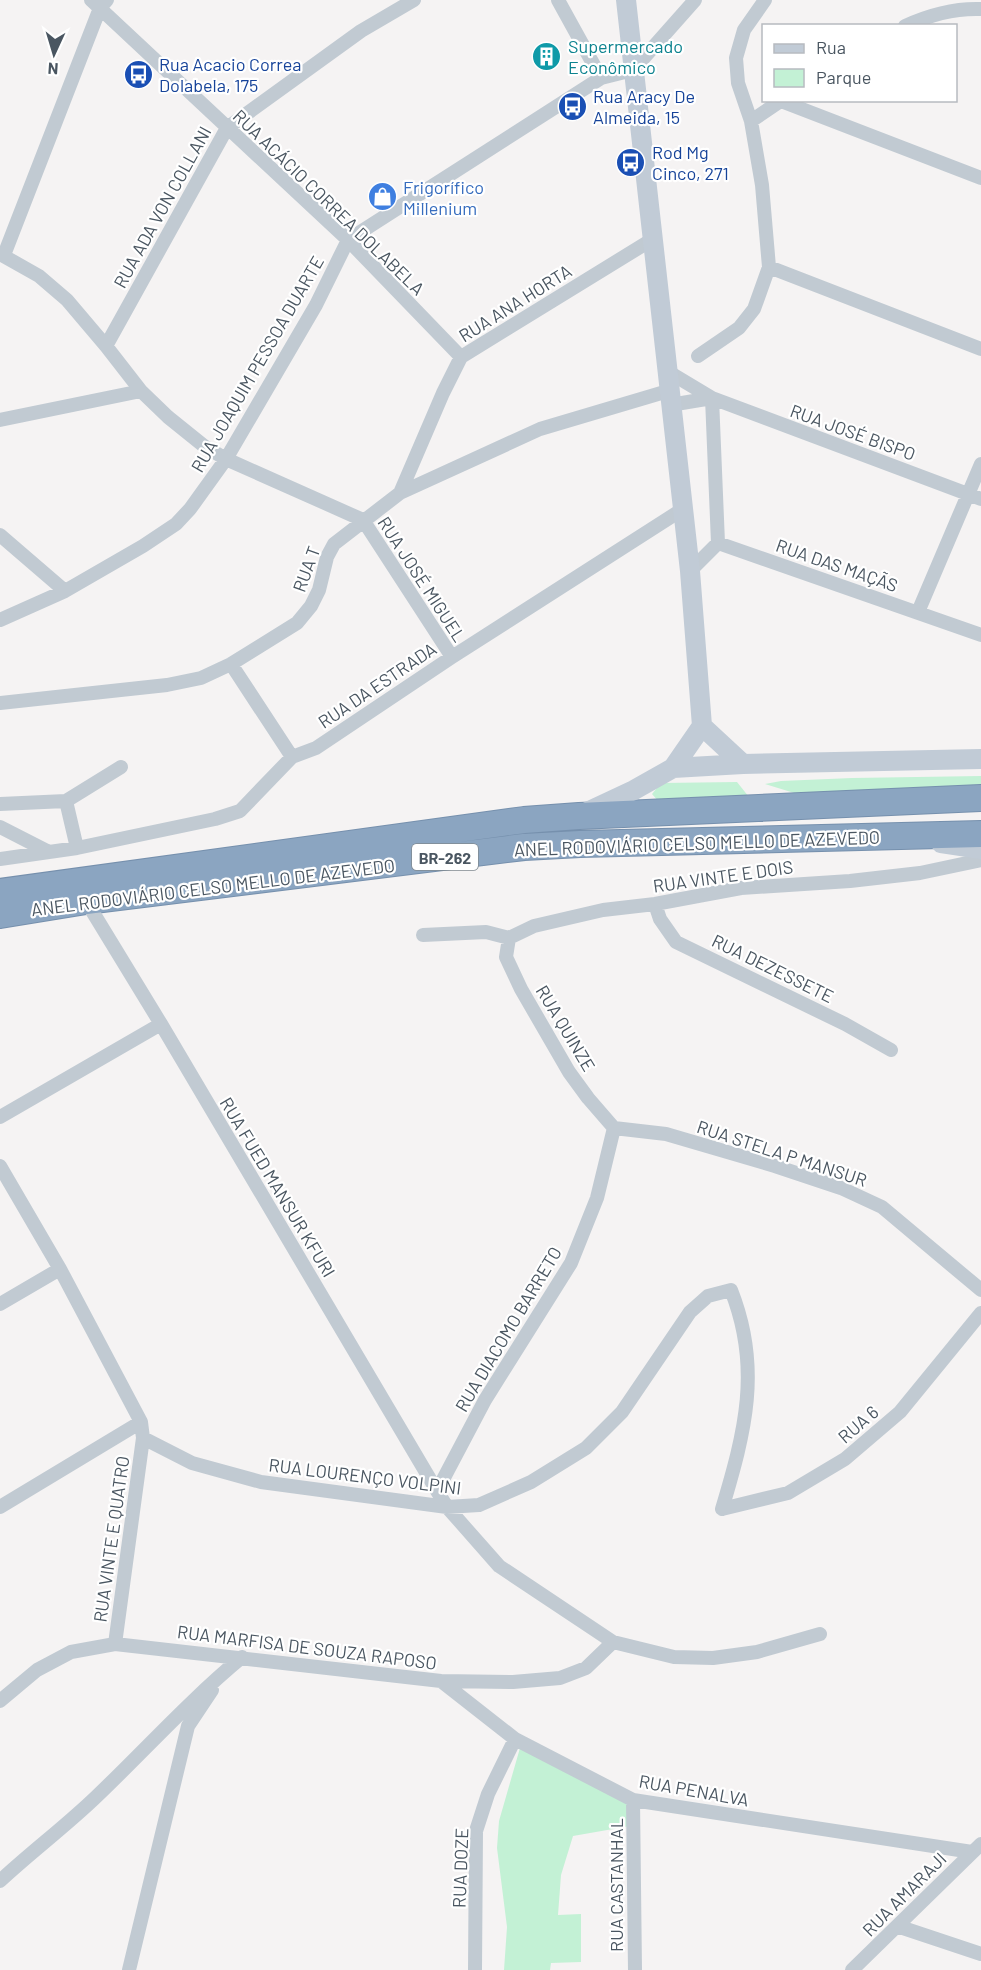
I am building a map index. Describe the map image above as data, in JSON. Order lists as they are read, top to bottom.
{
  "streets": {
    "highway": ["ANEL RODOVIÁRIO CELSO MELLO DE AZEVEDO", "BR-262"],
    "street": [
      "RUA ACÁCIO CORREA DOLABELA",
      "RUA ADA VON COLLANI",
      "RUA ANA HORTA",
      "RUA JOAQUIM PESSOA DUARTE",
      "RUA JOSÉ BISPO",
      "RUA DAS MAÇÃS",
      "RUA T",
      "RUA JOSÉ MIGUEL",
      "RUA DA ESTRADA",
      "RUA VINTE E DOIS",
      "RUA DEZESSETE",
      "RUA QUINZE",
      "RUA STELA P MANSUR",
      "RUA FUED MANSUR KFURI",
      "RUA DIACOMO BARRETO",
      "RUA 6",
      "RUA LOURENÇO VOLPINI",
      "RUA VINTE E QUATRO",
      "RUA MARFISA DE SOUZA RAPOSO",
      "RUA PENALVA",
      "RUA DOZE",
      "RUA CASTANHAL",
      "RUA AMARAJI"
    ]
  },
  "crossings": [
    ["RUA ACÁCIO CORREA DOLABELA", "RUA ADA VON COLLANI"],
    ["RUA ACÁCIO CORREA DOLABELA", "RUA ANA HORTA"],
    ["RUA ACÁCIO CORREA DOLABELA", "RUA JOAQUIM PESSOA DUARTE"],
    ["RUA ANA HORTA", "RUA T"],
    ["RUA T", "RUA JOSÉ MIGUEL"],
    ["RUA JOSÉ MIGUEL", "RUA DA ESTRADA"],
    ["ANEL RODOVIÁRIO CELSO MELLO DE AZEVEDO", "RUA FUED MANSUR KFURI"],
    ["RUA VINTE E DOIS", "RUA DEZESSETE"],
    ["RUA VINTE E DOIS", "RUA QUINZE"],
    ["RUA QUINZE", "RUA STELA P MANSUR"],
    ["RUA QUINZE", "RUA DIACOMO BARRETO"],
    ["RUA STELA P MANSUR", "RUA DIACOMO BARRETO"],
    ["RUA FUED MANSUR KFURI", "RUA DIACOMO BARRETO"],
    ["RUA 6", "RUA LOURENÇO VOLPINI"],
    ["RUA LOURENÇO VOLPINI", "RUA VINTE E QUATRO"],
    ["RUA VINTE E QUATRO", "RUA MARFISA DE SOUZA RAPOSO"],
    ["RUA MARFISA DE SOUZA RAPOSO", "RUA PENALVA"],
    ["RUA PENALVA", "RUA DOZE"],
    ["RUA PENALVA", "RUA CASTANHAL"],
    ["RUA PENALVA", "RUA AMARAJI"]
  ],
  "places": {
    "building": ["Supermercado Econômico"],
    "bus stop": ["Rua Acacio Correa Dolabela, 175", "Rua Aracy De Almeida, 15", "Rod Mg Cinco, 271"],
    "shop": ["Frigorífico Millenium"]
  },
  "legend": ["Rua", "Parque"],
  "north": "bottom"
}
